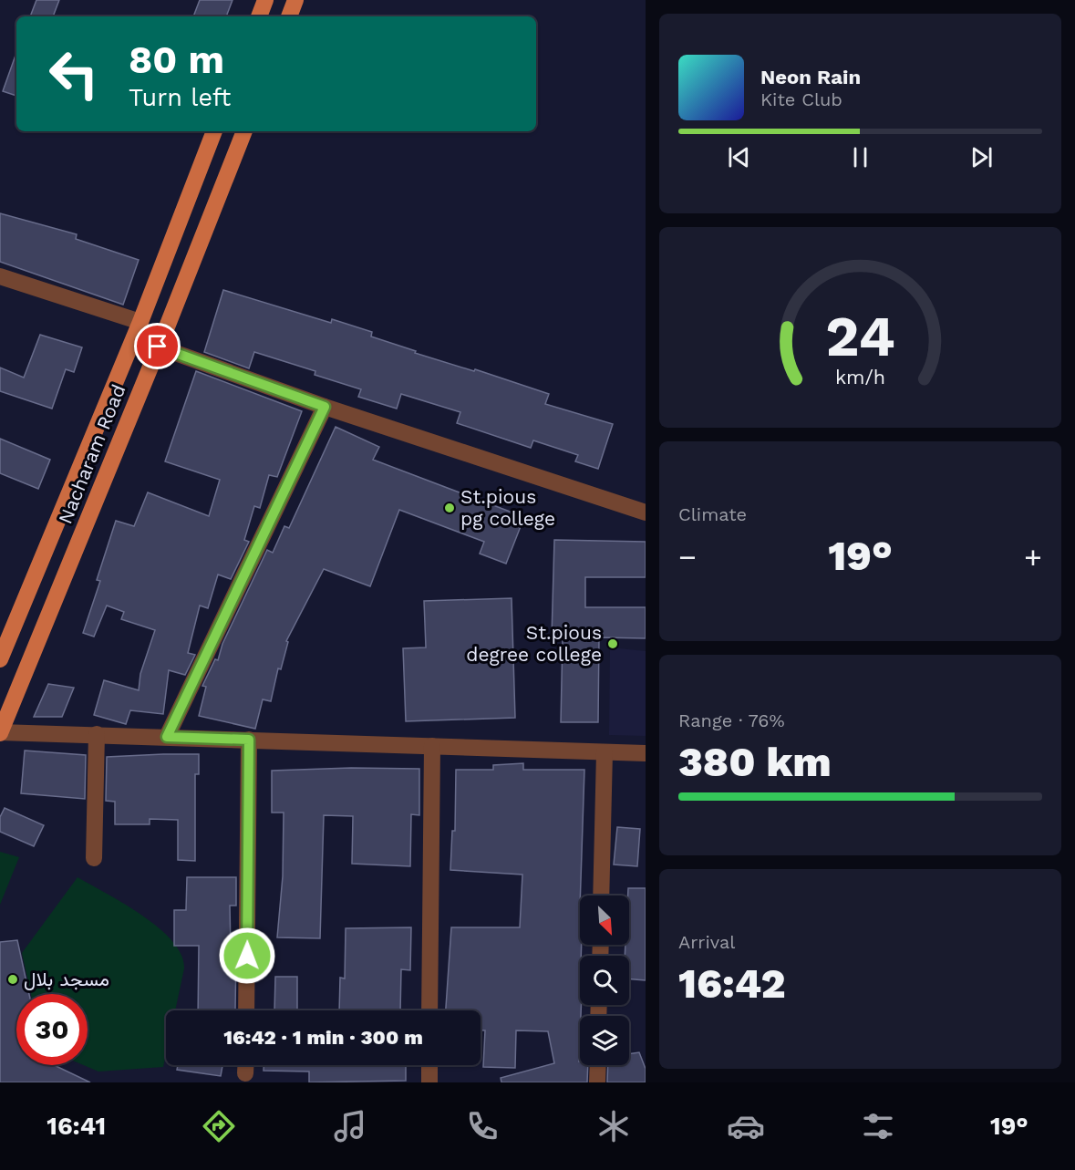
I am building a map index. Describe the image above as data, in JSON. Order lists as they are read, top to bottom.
{
  "streets": {
    "main road": ["Nacharam Road"]
  },
  "places": ["St.pious pg college", "St.pious degree college", "مسجد بلال"],
  "north": "bottom right",
  "page": {
    "turn": ["80 m", "Turn left"],
    "song": ["Neon Rain", "Kite Club"],
    "tile": [
      "Climate",
      ["Range · 76%", "380 km"],
      ["Arrival", "16:42"]
    ],
    "heat": ["−", "19°", "+"],
    "limit": "30",
    "trip": "16:42 · 1 min · 300 m",
    "tabs": ["16:41", "19°"],
    "gauge": ["24", "km/h"]
  }
}
